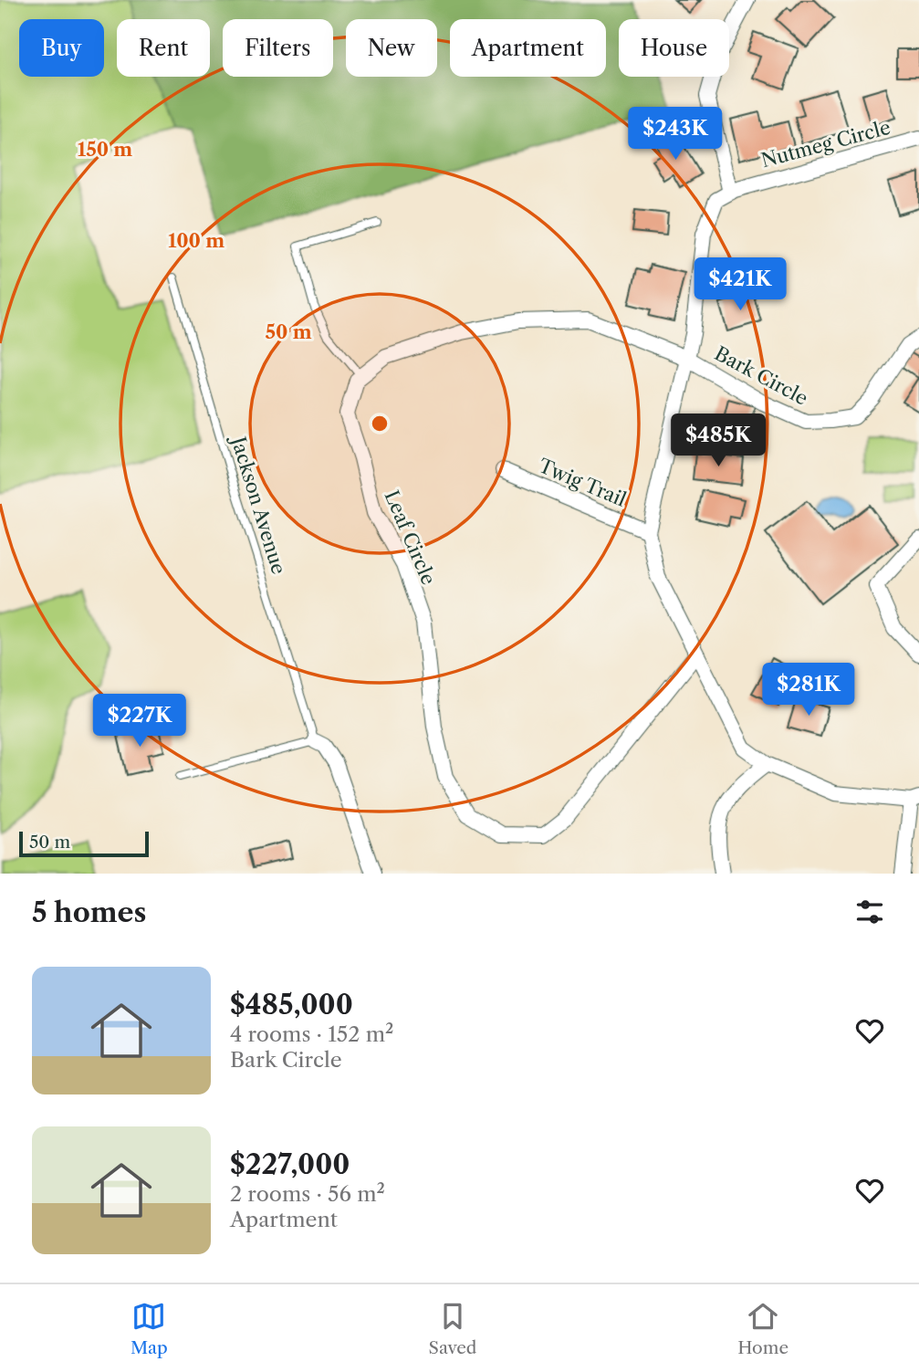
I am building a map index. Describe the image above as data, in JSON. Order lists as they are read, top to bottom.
{
  "streets": {
    "street": [
      "Nutmeg Circle",
      "Bark Circle",
      "Twig Trail",
      "Leaf Circle"
    ],
    "lane": ["Jackson Avenue"]
  },
  "crossings": [
    ["Bark Circle", "Twig Trail"],
    ["Bark Circle", "Leaf Circle"]
  ],
  "scale_bar": "50 m",
  "page": {
    "chip": [
      "Buy",
      "Rent",
      "Filters",
      "New",
      "Apartment",
      "House"
    ],
    "price": [
      "$243K",
      "$421K",
      "$485K",
      "$281K",
      "$227K"
    ],
    "scale": "50 m",
    "heading": "5 homes",
    "list": [
      {
        "name": "$485,000",
        "note": "4 rooms · 152 m² · Bark Circle"
      },
      {
        "name": "$227,000",
        "note": "2 rooms · 56 m² · Apartment"
      }
    ],
    "tabs": ["Map", "Saved", "Home"]
  },
  "rings": ["150 m", "100 m", "50 m"]
}
